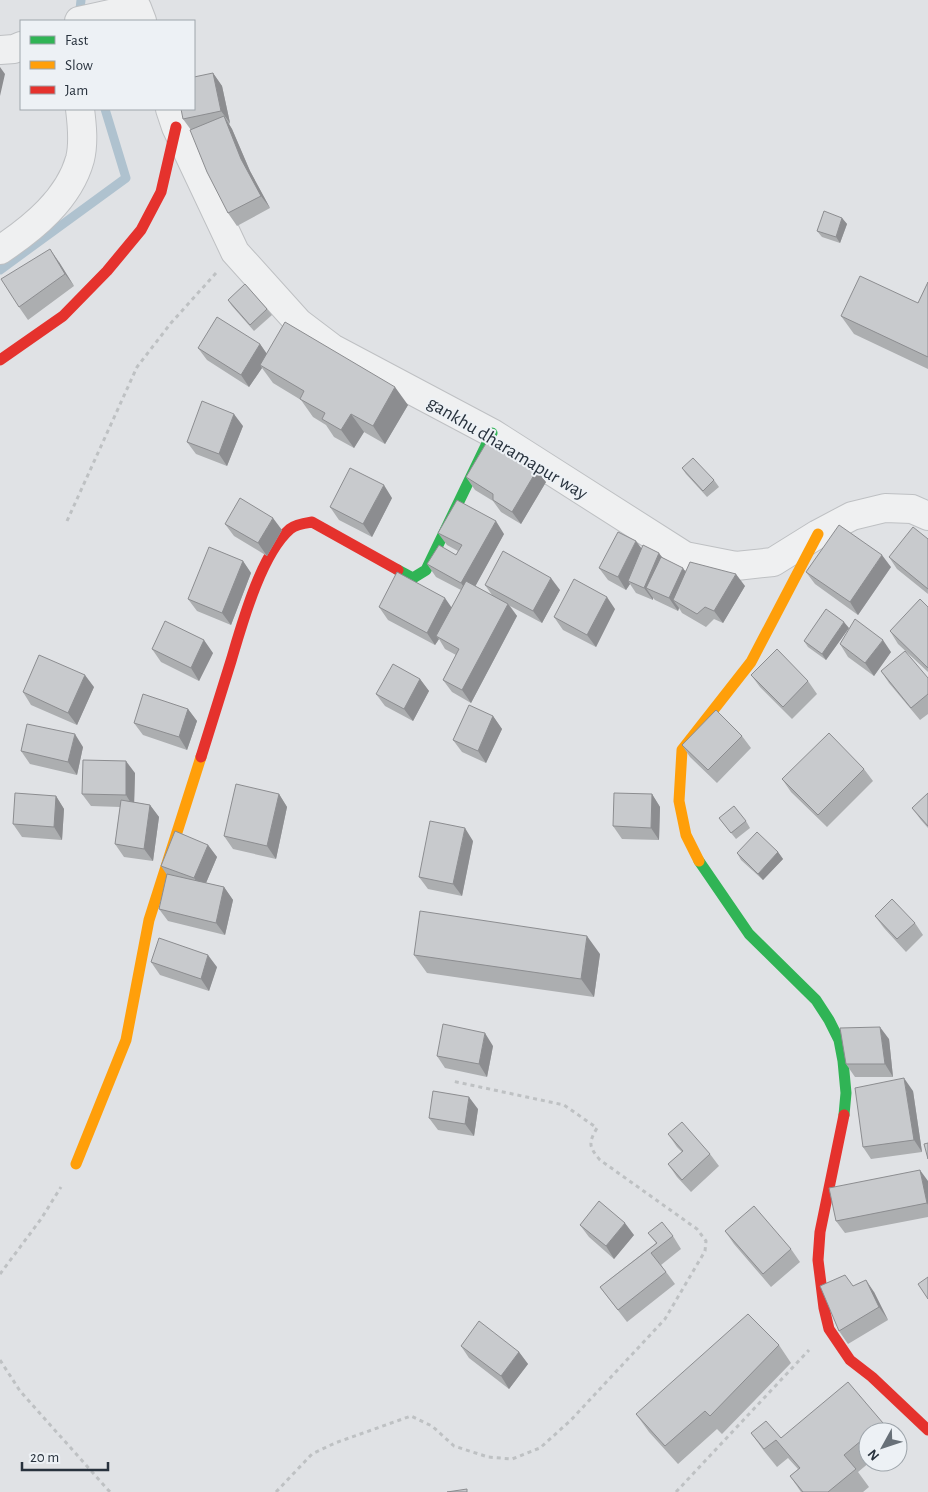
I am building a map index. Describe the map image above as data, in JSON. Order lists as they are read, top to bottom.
{
  "streets": {
    "street": ["gankhu dharamapur way"]
  },
  "legend": ["Fast", "Slow", "Jam"],
  "scale_bar": "20 m",
  "north": "bottom left"
}
